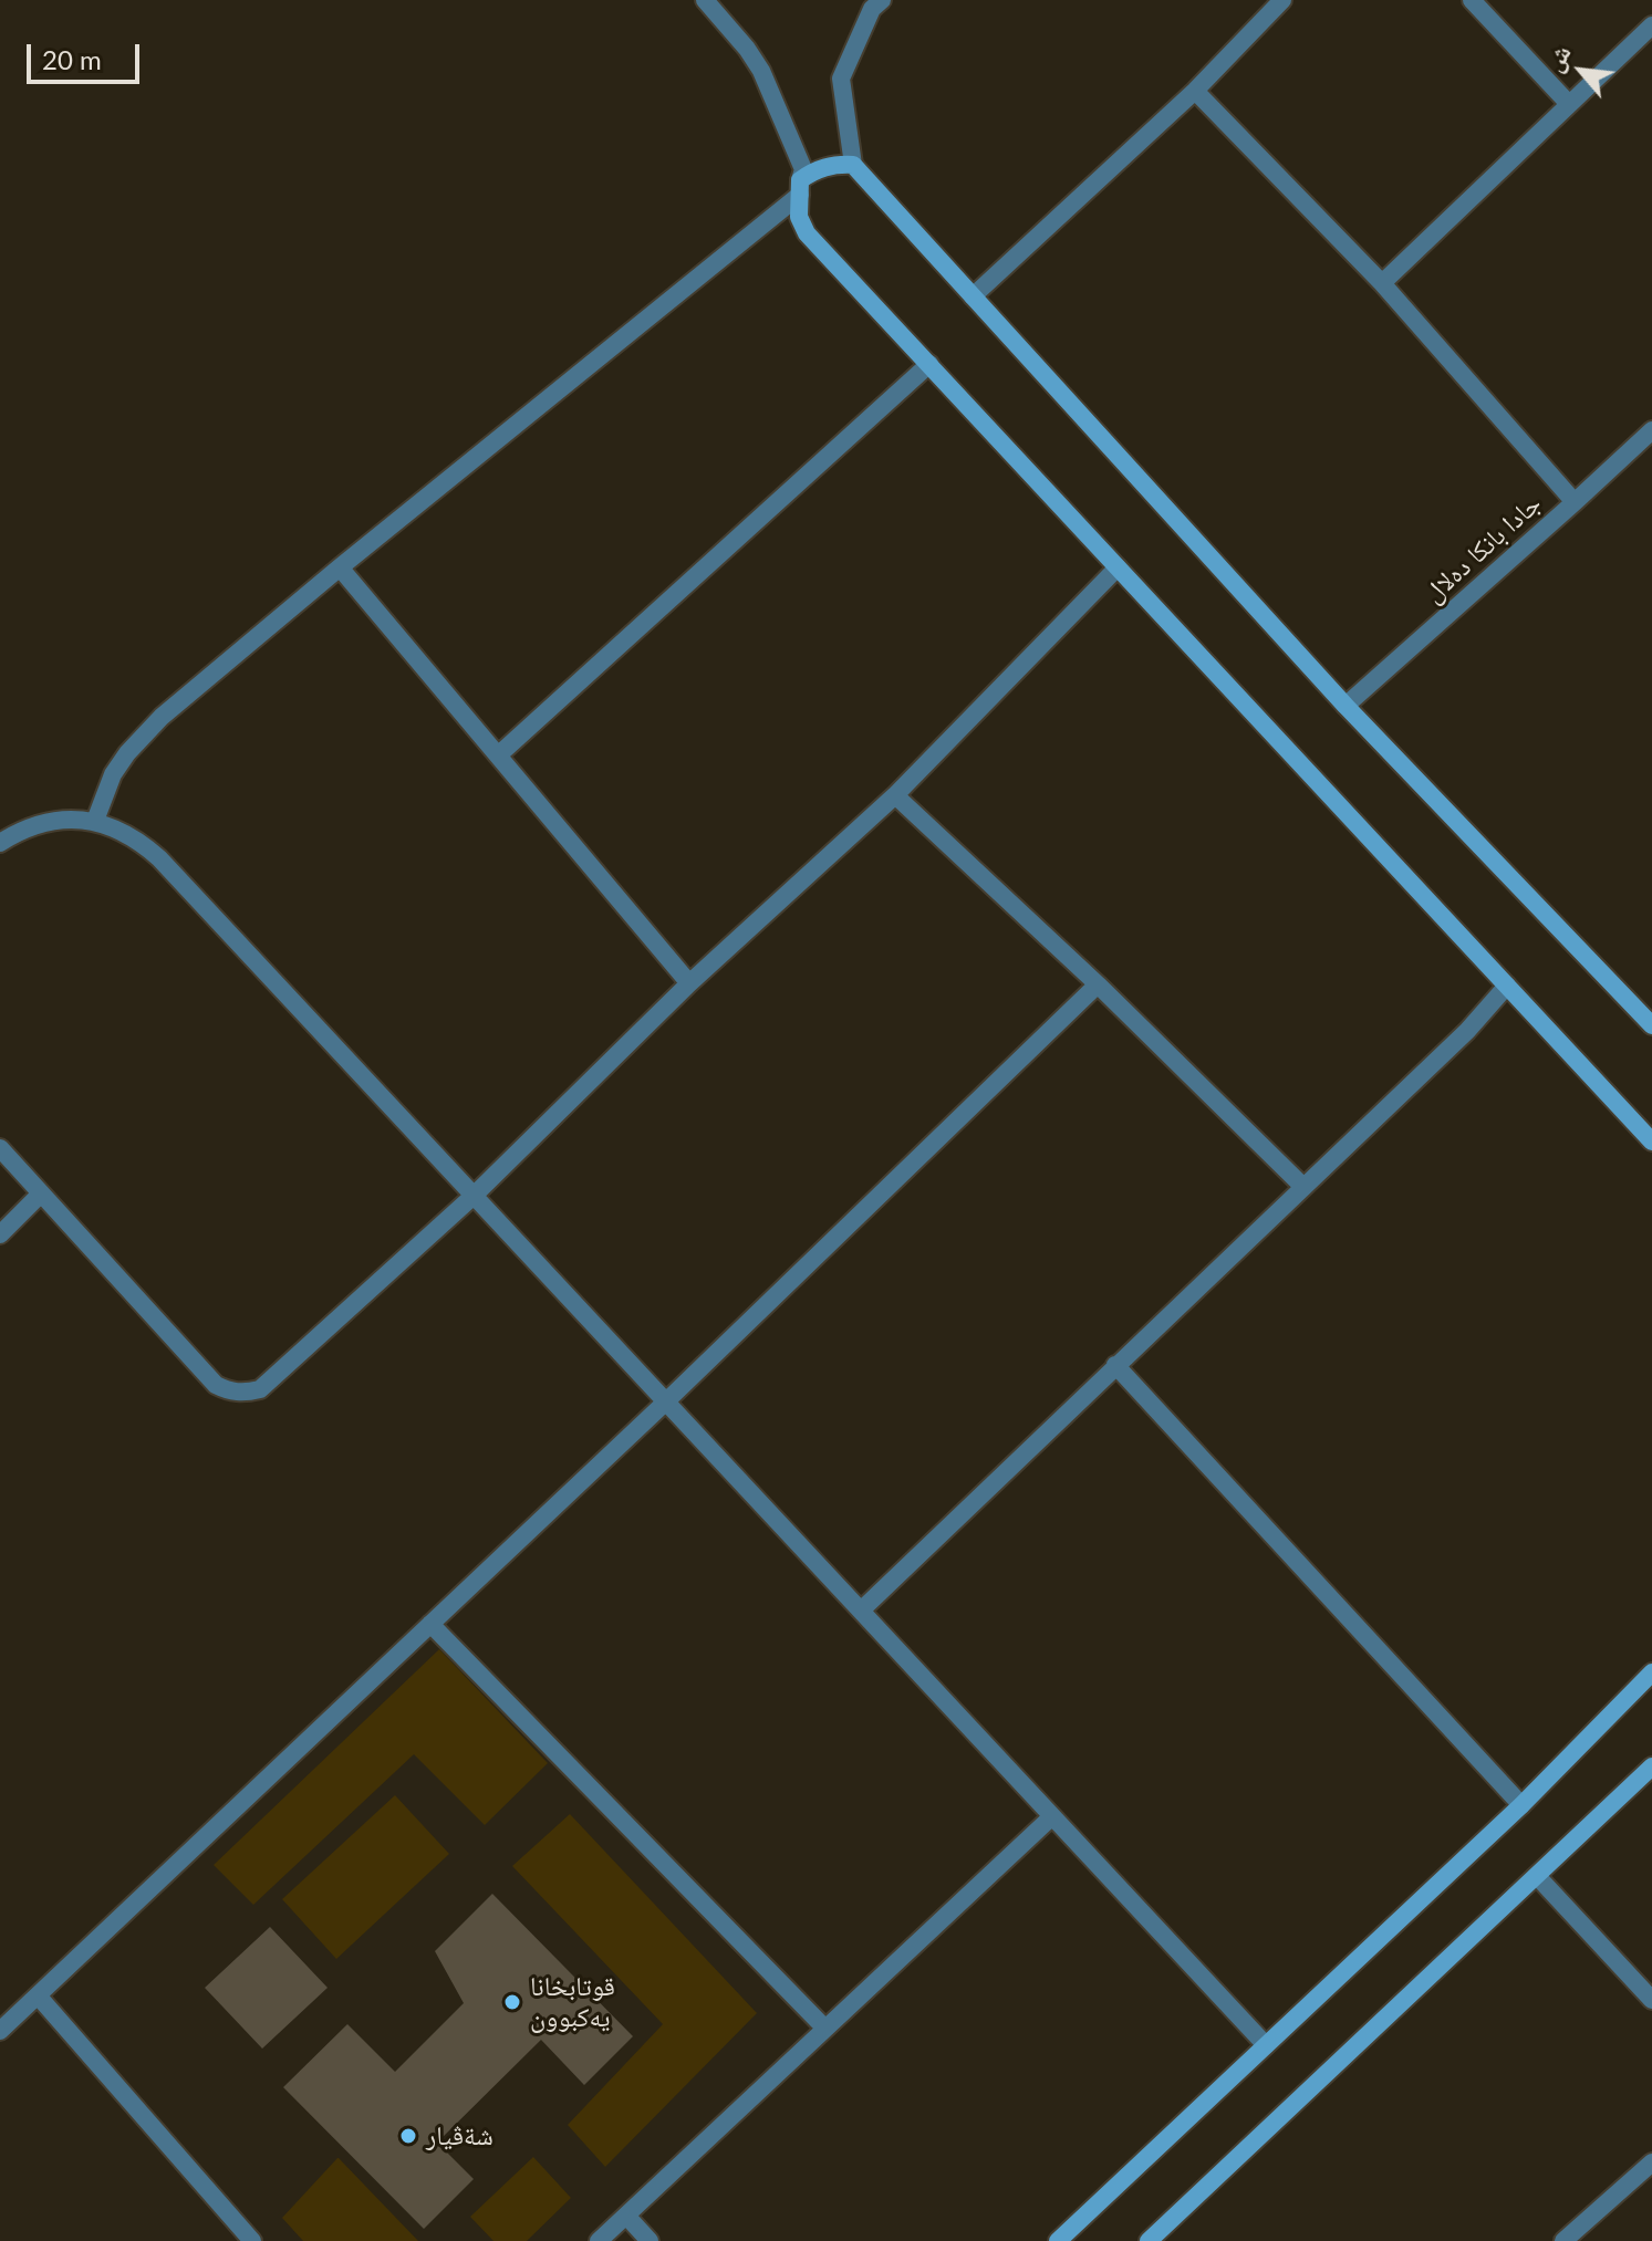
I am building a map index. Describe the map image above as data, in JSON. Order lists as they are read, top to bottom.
{
  "streets": {
    "street": ["جادا بانكا ده‌لال"]
  },
  "places": ["قوتابخانا یەکبوون", "شةڤيار"],
  "scale_bar": "20 m",
  "north": "top left"
}
